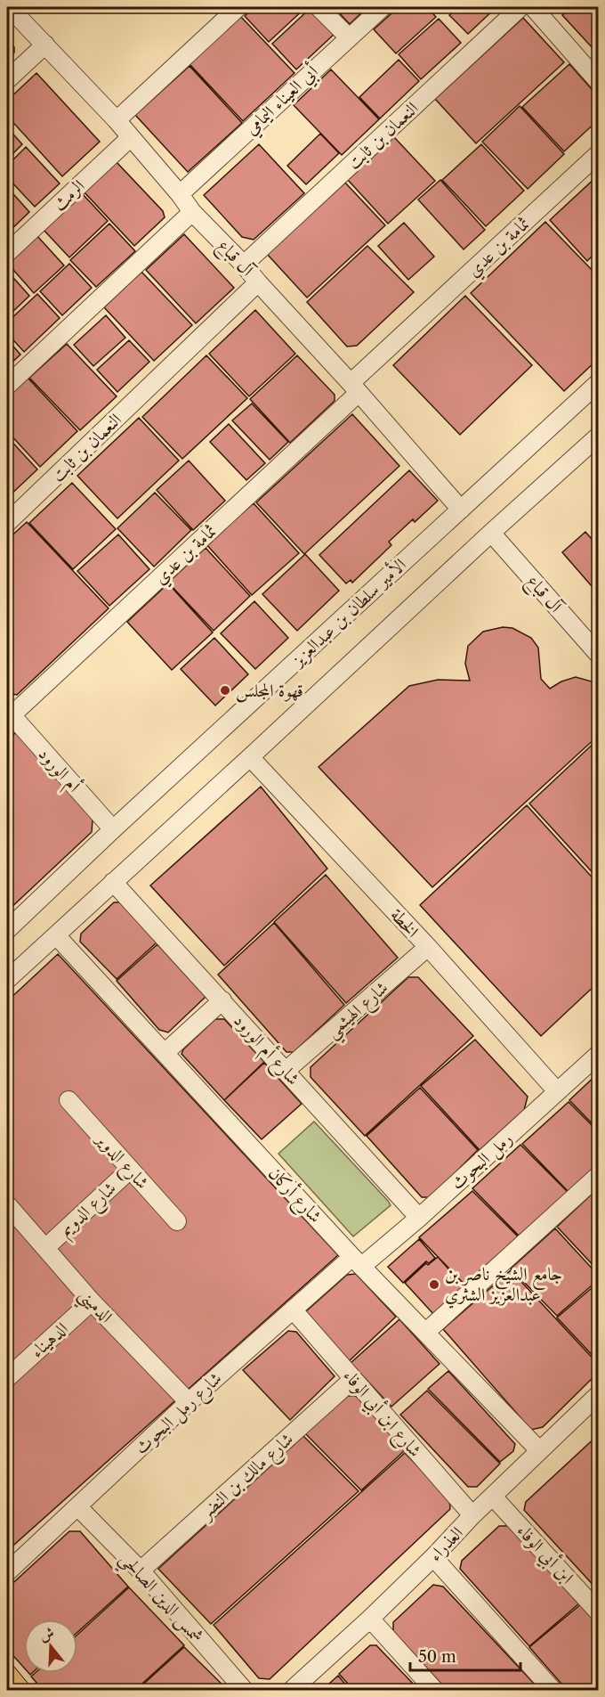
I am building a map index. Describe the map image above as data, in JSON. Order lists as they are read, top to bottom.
{
  "streets": {
    "street": [
      "أبي العيناء اليمامي",
      "النعمان بن ثابت",
      "الرمث",
      "ثمامة بن عدي",
      "آل قباع",
      "الأمير سلطان بن عبدالعزيز",
      "أم الورود",
      "الخطة",
      "شارع الهيثمي",
      "شارع أم الورود",
      "شارع الدوير",
      "رمل البحوث",
      "شارع أركان",
      "شارع الدويم",
      "الدميني",
      "الدهيناء",
      "شارع رمل البحوث",
      "شارع ابن أبي الوفاء",
      "شارع مالك بن النضر",
      "العذراء",
      "ابن أبي الوفاء",
      "شمس الدين الصالحي"
    ]
  },
  "crossings": [
    ["أبي العيناء اليمامي", "آل قباع"],
    ["النعمان بن ثابت", "آل قباع"],
    ["الرمث", "آل قباع"],
    ["ثمامة بن عدي", "آل قباع"],
    ["ثمامة بن عدي", "أم الورود"],
    ["آل قباع", "الأمير سلطان بن عبدالعزيز"],
    ["الأمير سلطان بن عبدالعزيز", "أم الورود"],
    ["الخطة", "شارع الهيثمي"],
    ["الخطة", "رمل البحوث"],
    ["شارع الهيثمي", "شارع أم الورود"],
    ["شارع أم الورود", "رمل البحوث"],
    ["شارع الدوير", "شارع الدويم"],
    ["رمل البحوث", "شارع أركان"],
    ["رمل البحوث", "شارع رمل البحوث"],
    ["شارع أركان", "شارع رمل البحوث"],
    ["شارع أركان", "العذراء"],
    ["شارع الدويم", "الدميني"],
    ["الدميني", "الدهيناء"],
    ["الدميني", "شارع رمل البحوث"],
    ["شارع رمل البحوث", "شارع ابن أبي الوفاء"],
    ["شارع رمل البحوث", "شمس الدين الصالحي"],
    ["شارع ابن أبي الوفاء", "شارع مالك بن النضر"],
    ["شارع ابن أبي الوفاء", "العذراء"],
    ["شارع مالك بن النضر", "شمس الدين الصالحي"],
    ["العذراء", "ابن أبي الوفاء"]
  ],
  "places": ["قهوة المجلس", "جامع الشيخ ناصر بن عبدالعزيز الشثري"],
  "scale_bar": "50 m",
  "north": "top"
}
